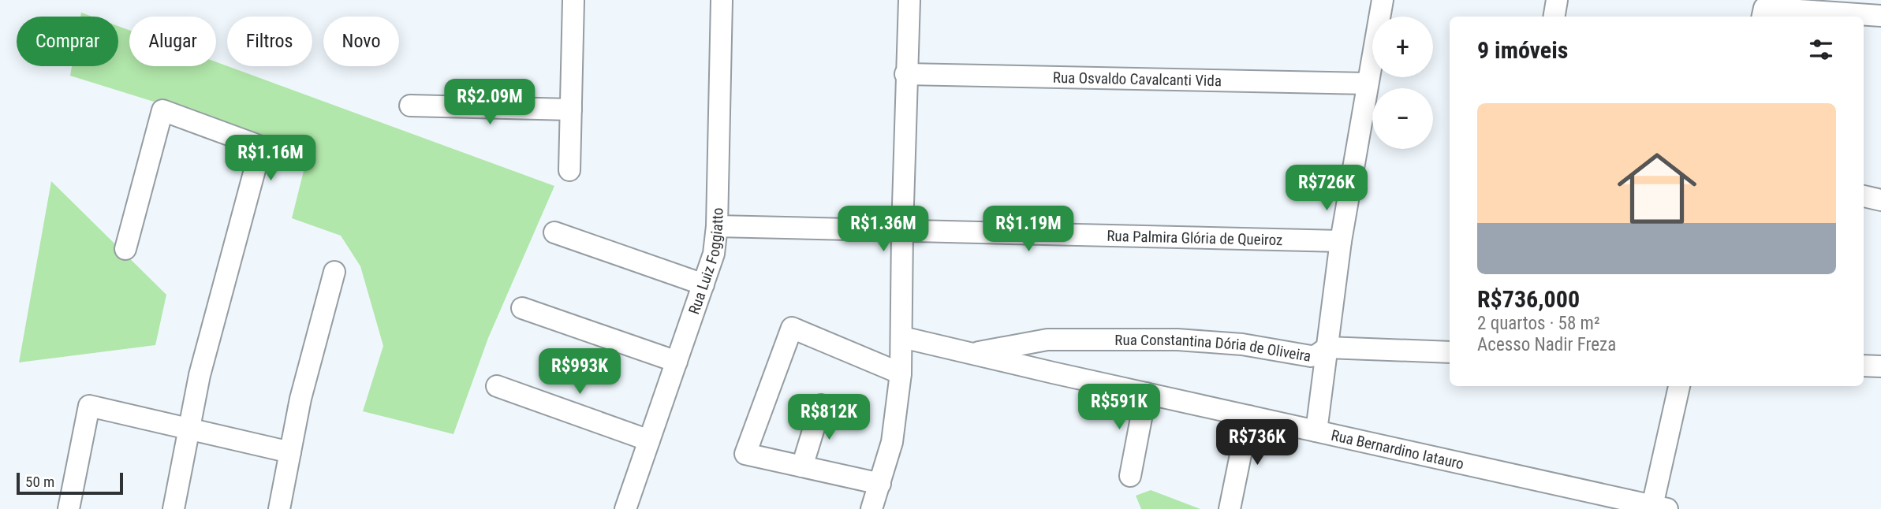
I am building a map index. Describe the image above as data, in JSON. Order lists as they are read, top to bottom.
{
  "streets": {
    "street": [
      "Rua Osvaldo Cavalcanti Vida",
      "Rua Palmira Glória de Queiroz",
      "Rua Luiz Foggiatto",
      "Rua Constantina Dória de Oliveira",
      "Rua Bernardino Iatauro"
    ]
  },
  "crossings": [
    ["Rua Palmira Glória de Queiroz", "Rua Luiz Foggiatto"],
    ["Rua Constantina Dória de Oliveira", "Rua Bernardino Iatauro"]
  ],
  "scale_bar": "50 m",
  "page": {
    "map_buttons": ["+", "−"],
    "chip": [
      "Comprar",
      "Alugar",
      "Filtros",
      "Novo"
    ],
    "heading": "9 imóveis",
    "price": [
      "R$2.09M",
      "R$1.16M",
      "R$726K",
      "R$1.36M",
      "R$1.19M",
      "R$993K",
      "R$591K",
      "R$812K",
      "R$736K"
    ],
    "list": [
      {
        "name": "R$736,000",
        "note": "2 quartos · 58 m² · Acesso Nadir Freza"
      }
    ],
    "scale": "50 m"
  }
}
